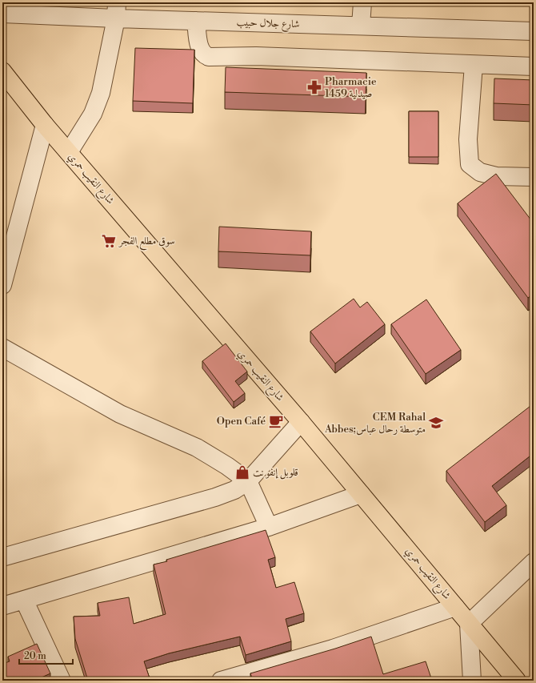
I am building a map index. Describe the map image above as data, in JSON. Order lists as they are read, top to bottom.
{
  "streets": {
    "main road": ["شارع النقيب حمري"],
    "street": ["شارع جلال حبيب"]
  },
  "places": {
    "pharmacy": ["Pharmacie 1459 صيدلية"],
    "supermarket": ["سوق مطلع الفجر"],
    "cafe": ["Open Café"],
    "school or university": ["CEM Rahal Abbes;متوسطة رحال عباس"],
    "shop": ["قلوبل إنفو نت"]
  },
  "scale_bar": "20 m"
}
